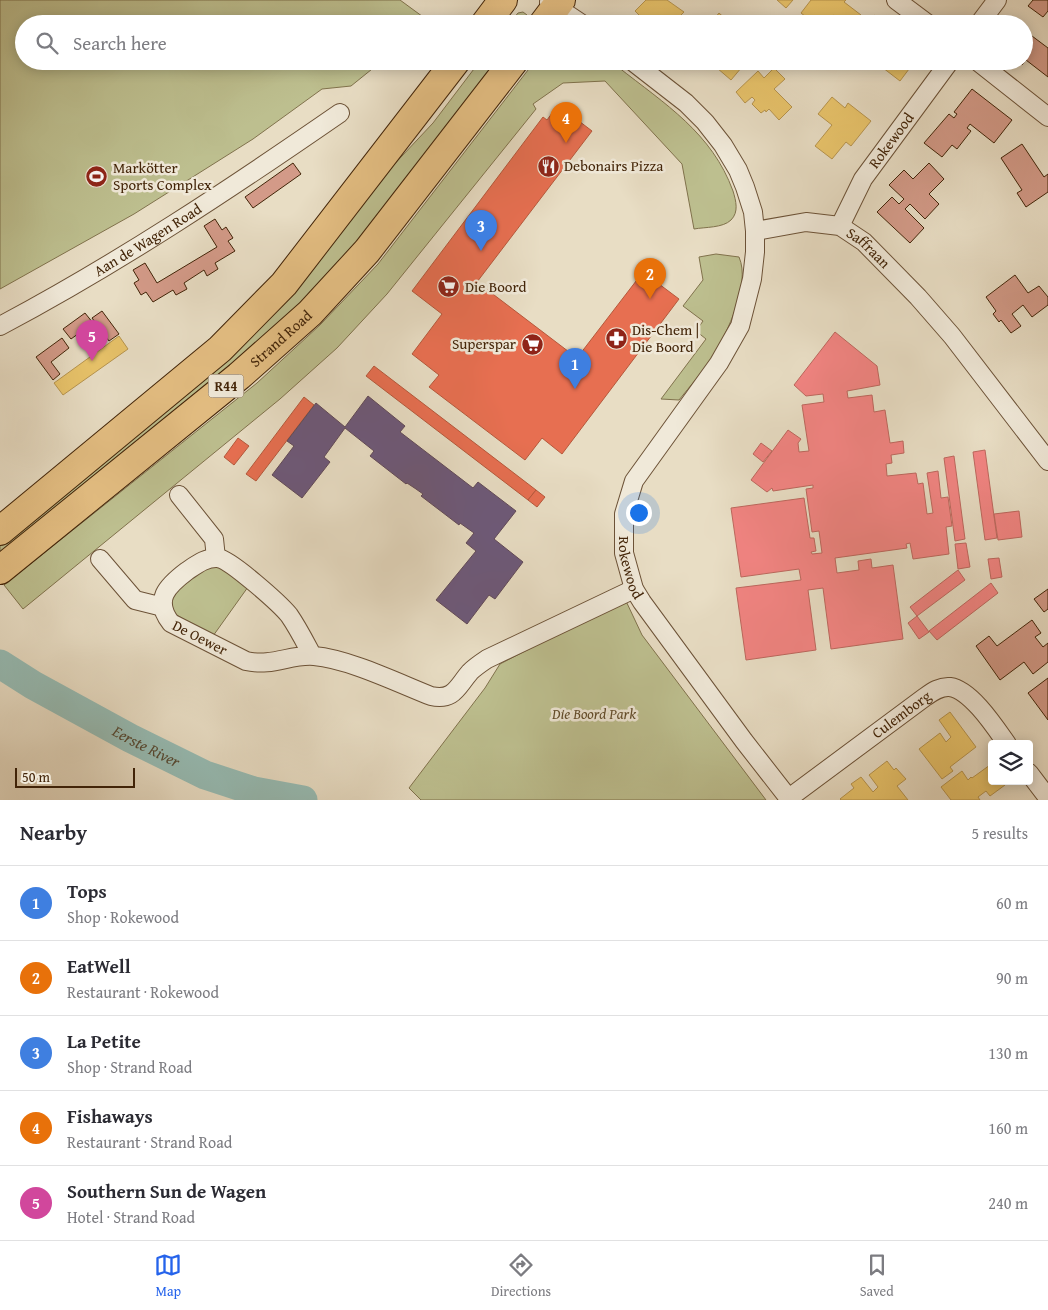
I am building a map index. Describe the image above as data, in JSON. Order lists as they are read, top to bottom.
{
  "streets": {
    "main road": ["Strand Road", "R44"],
    "street": [
      "Rokewood",
      "Aan de Wagen Road",
      "Saffraan",
      "De Oewer",
      "Culemborg"
    ]
  },
  "crossings": [
    ["Rokewood", "Saffraan"],
    ["Rokewood", "De Oewer"],
    ["Rokewood", "Culemborg"]
  ],
  "water": ["Eerste River"],
  "parks": ["Die Boord Park"],
  "places": {
    "restaurant": ["Debonairs Pizza"],
    "sports": ["Markötter Sports Complex"],
    "supermarket": ["Die Boord", "Superspar"],
    "pharmacy": ["Dis-Chem | Die Boord"]
  },
  "scale_bar": "50 m",
  "page": {
    "search": "Search here",
    "pins": [
      "4",
      "3",
      "2",
      "5",
      "1"
    ],
    "scale": "50 m",
    "heading": ["Nearby", "5 results"],
    "list": [
      {
        "mark": "1",
        "name": "Tops",
        "note": "Shop · Rokewood",
        "value": "60 m"
      },
      {
        "mark": "2",
        "name": "EatWell",
        "note": "Restaurant · Rokewood",
        "value": "90 m"
      },
      {
        "mark": "3",
        "name": "La Petite",
        "note": "Shop · Strand Road",
        "value": "130 m"
      },
      {
        "mark": "4",
        "name": "Fishaways",
        "note": "Restaurant · Strand Road",
        "value": "160 m"
      },
      {
        "mark": "5",
        "name": "Southern Sun de Wagen",
        "note": "Hotel · Strand Road",
        "value": "240 m"
      }
    ],
    "nav": ["Map", "Directions", "Saved"]
  }
}
